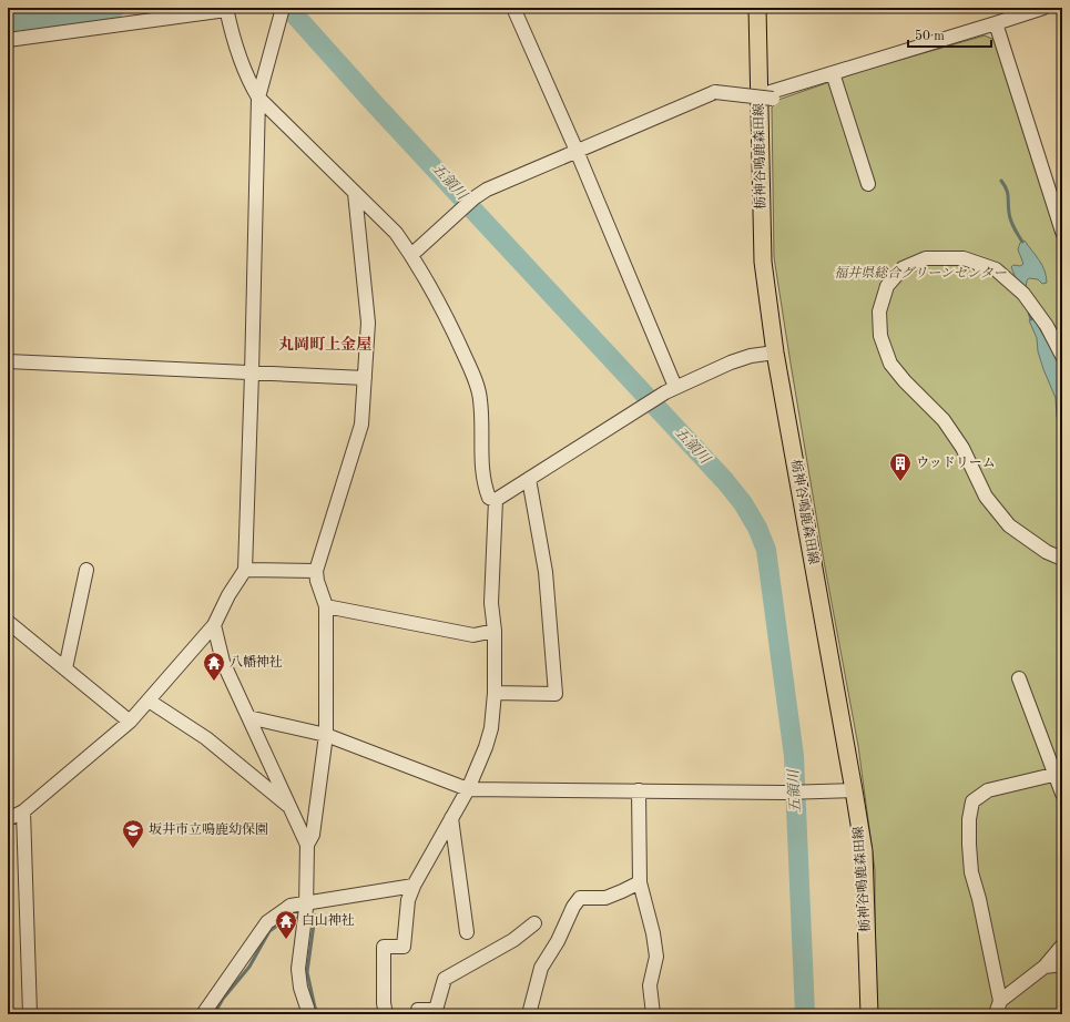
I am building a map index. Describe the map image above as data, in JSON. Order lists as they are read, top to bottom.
{
  "streets": {
    "main road": ["栃神谷鳴鹿森田線"]
  },
  "districts": ["丸岡町上金屋"],
  "water": ["五領川"],
  "parks": ["福井県総合グリーンセンター"],
  "places": {
    "building": ["ウッドリーム"],
    "temple": ["八幡神社", "白山神社"],
    "school or university": ["坂井市立鳴鹿幼保園"]
  },
  "scale_bar": "50 m"
}
